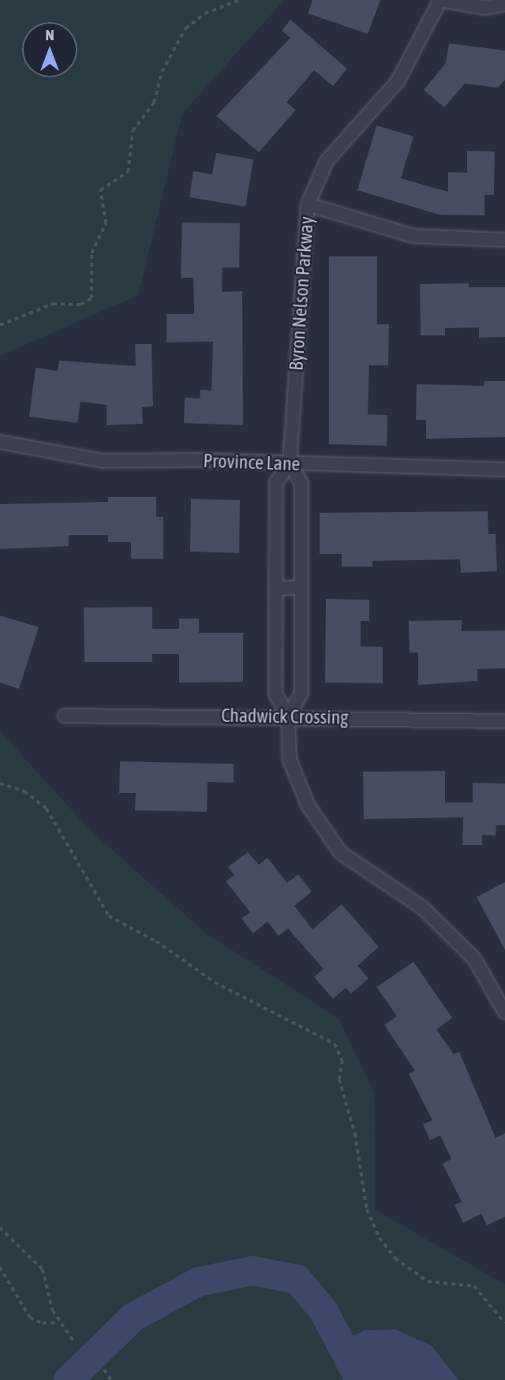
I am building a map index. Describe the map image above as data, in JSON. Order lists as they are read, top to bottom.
{
  "streets": {
    "street": ["Byron Nelson Parkway", "Province Lane", "Chadwick Crossing"]
  },
  "crossings": [
    ["Byron Nelson Parkway", "Province Lane"],
    ["Byron Nelson Parkway", "Chadwick Crossing"]
  ],
  "north": "top"
}
